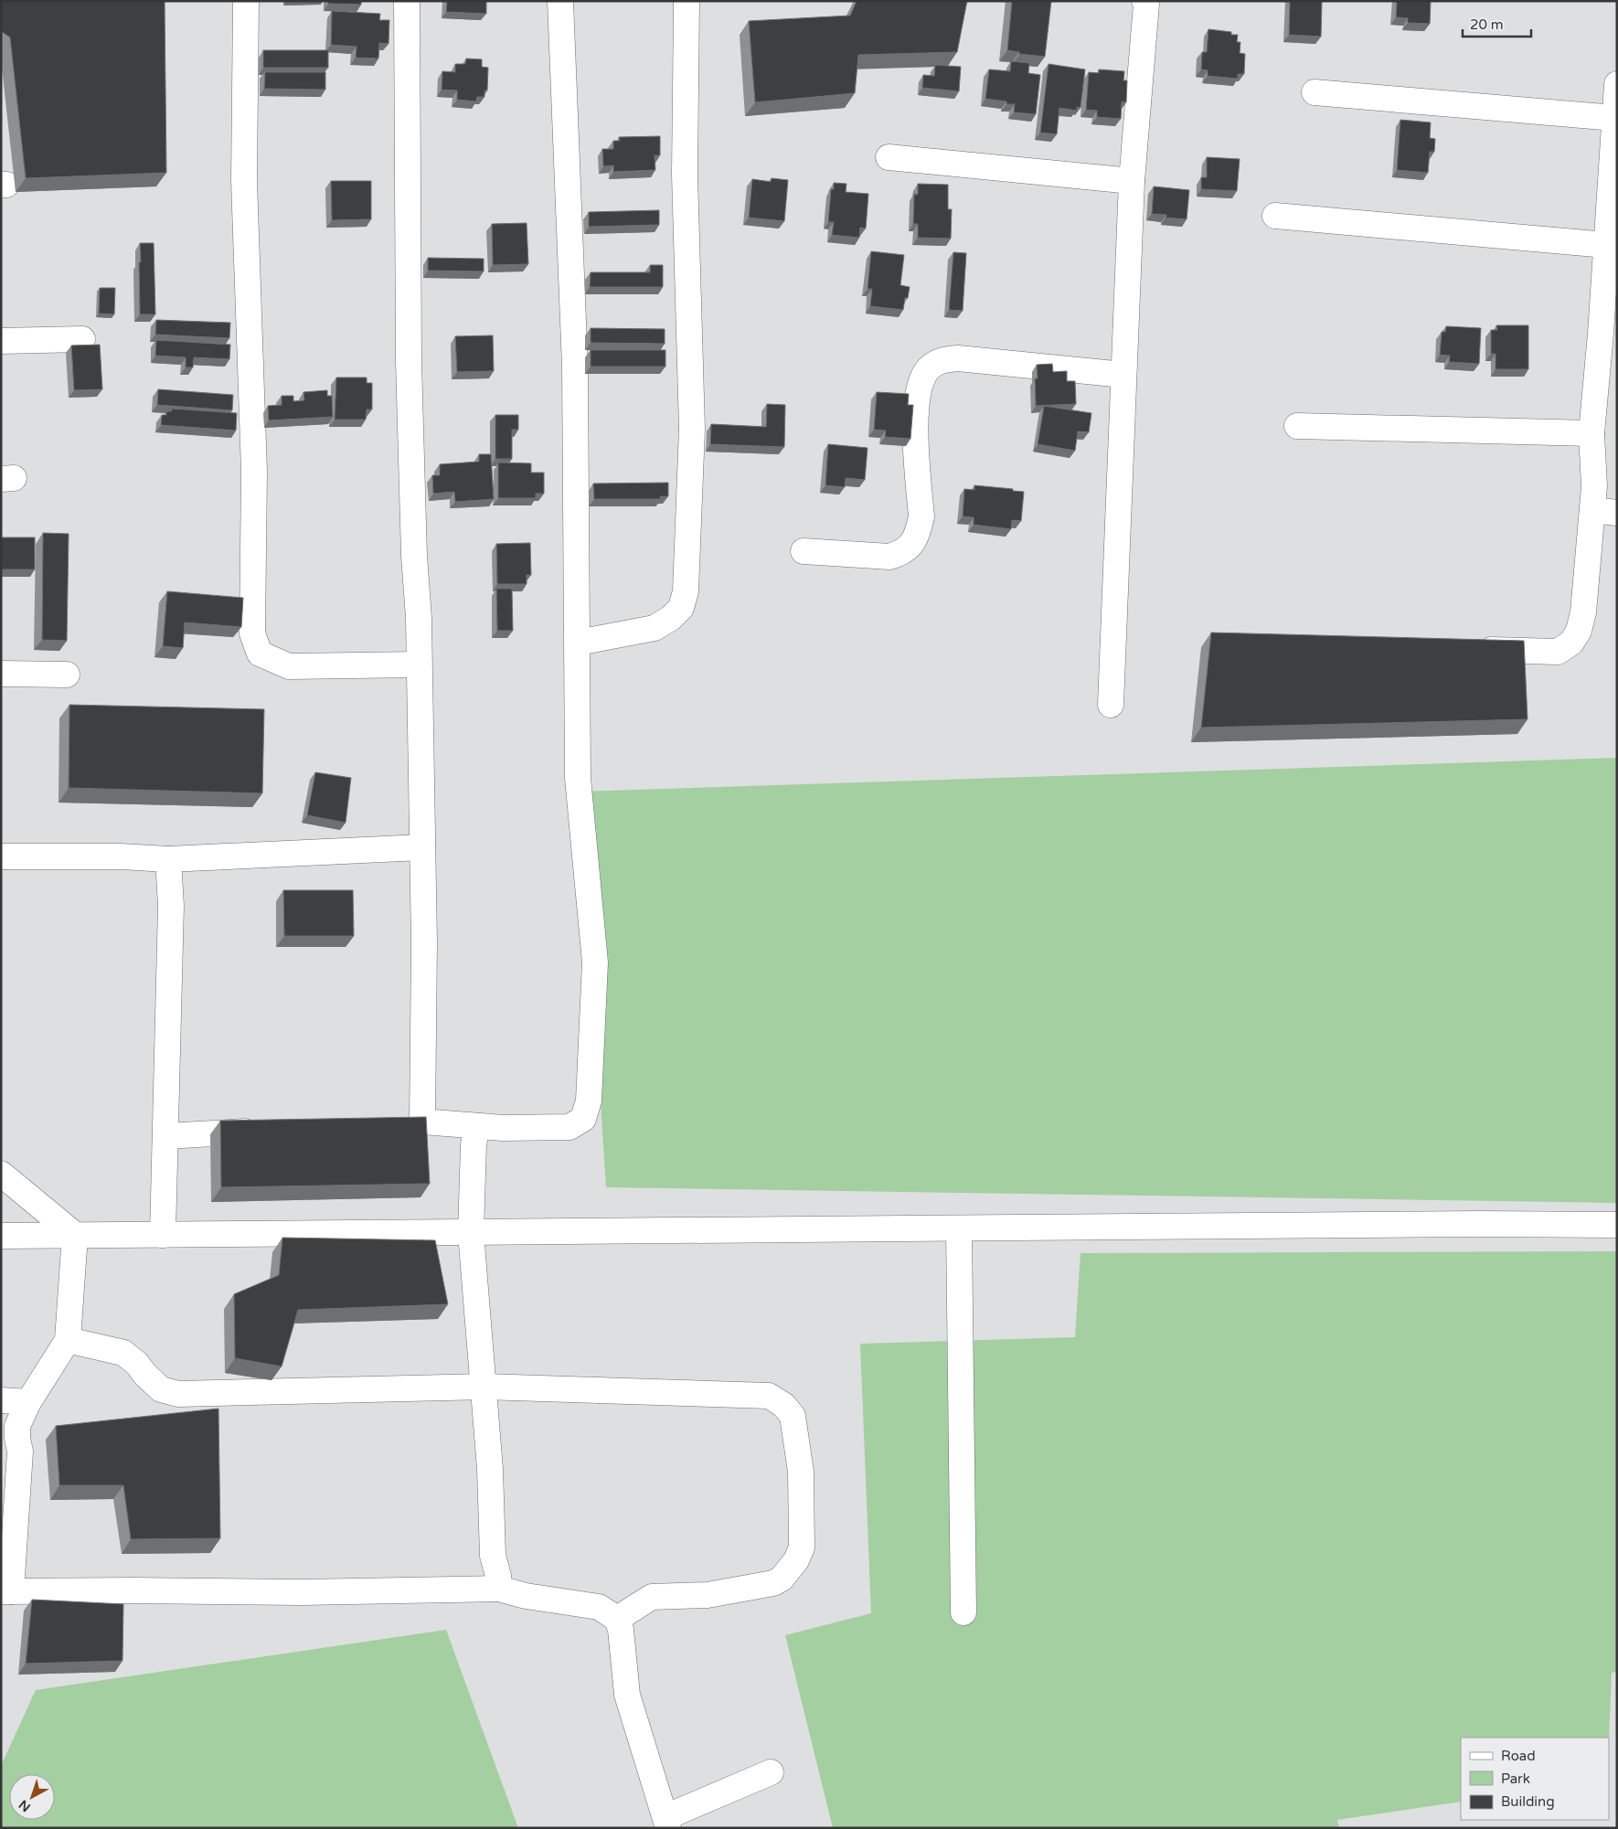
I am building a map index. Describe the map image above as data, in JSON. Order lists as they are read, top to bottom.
{
  "legend": ["Road", "Park", "Building"],
  "scale_bar": "20 m",
  "north": "bottom left"
}
